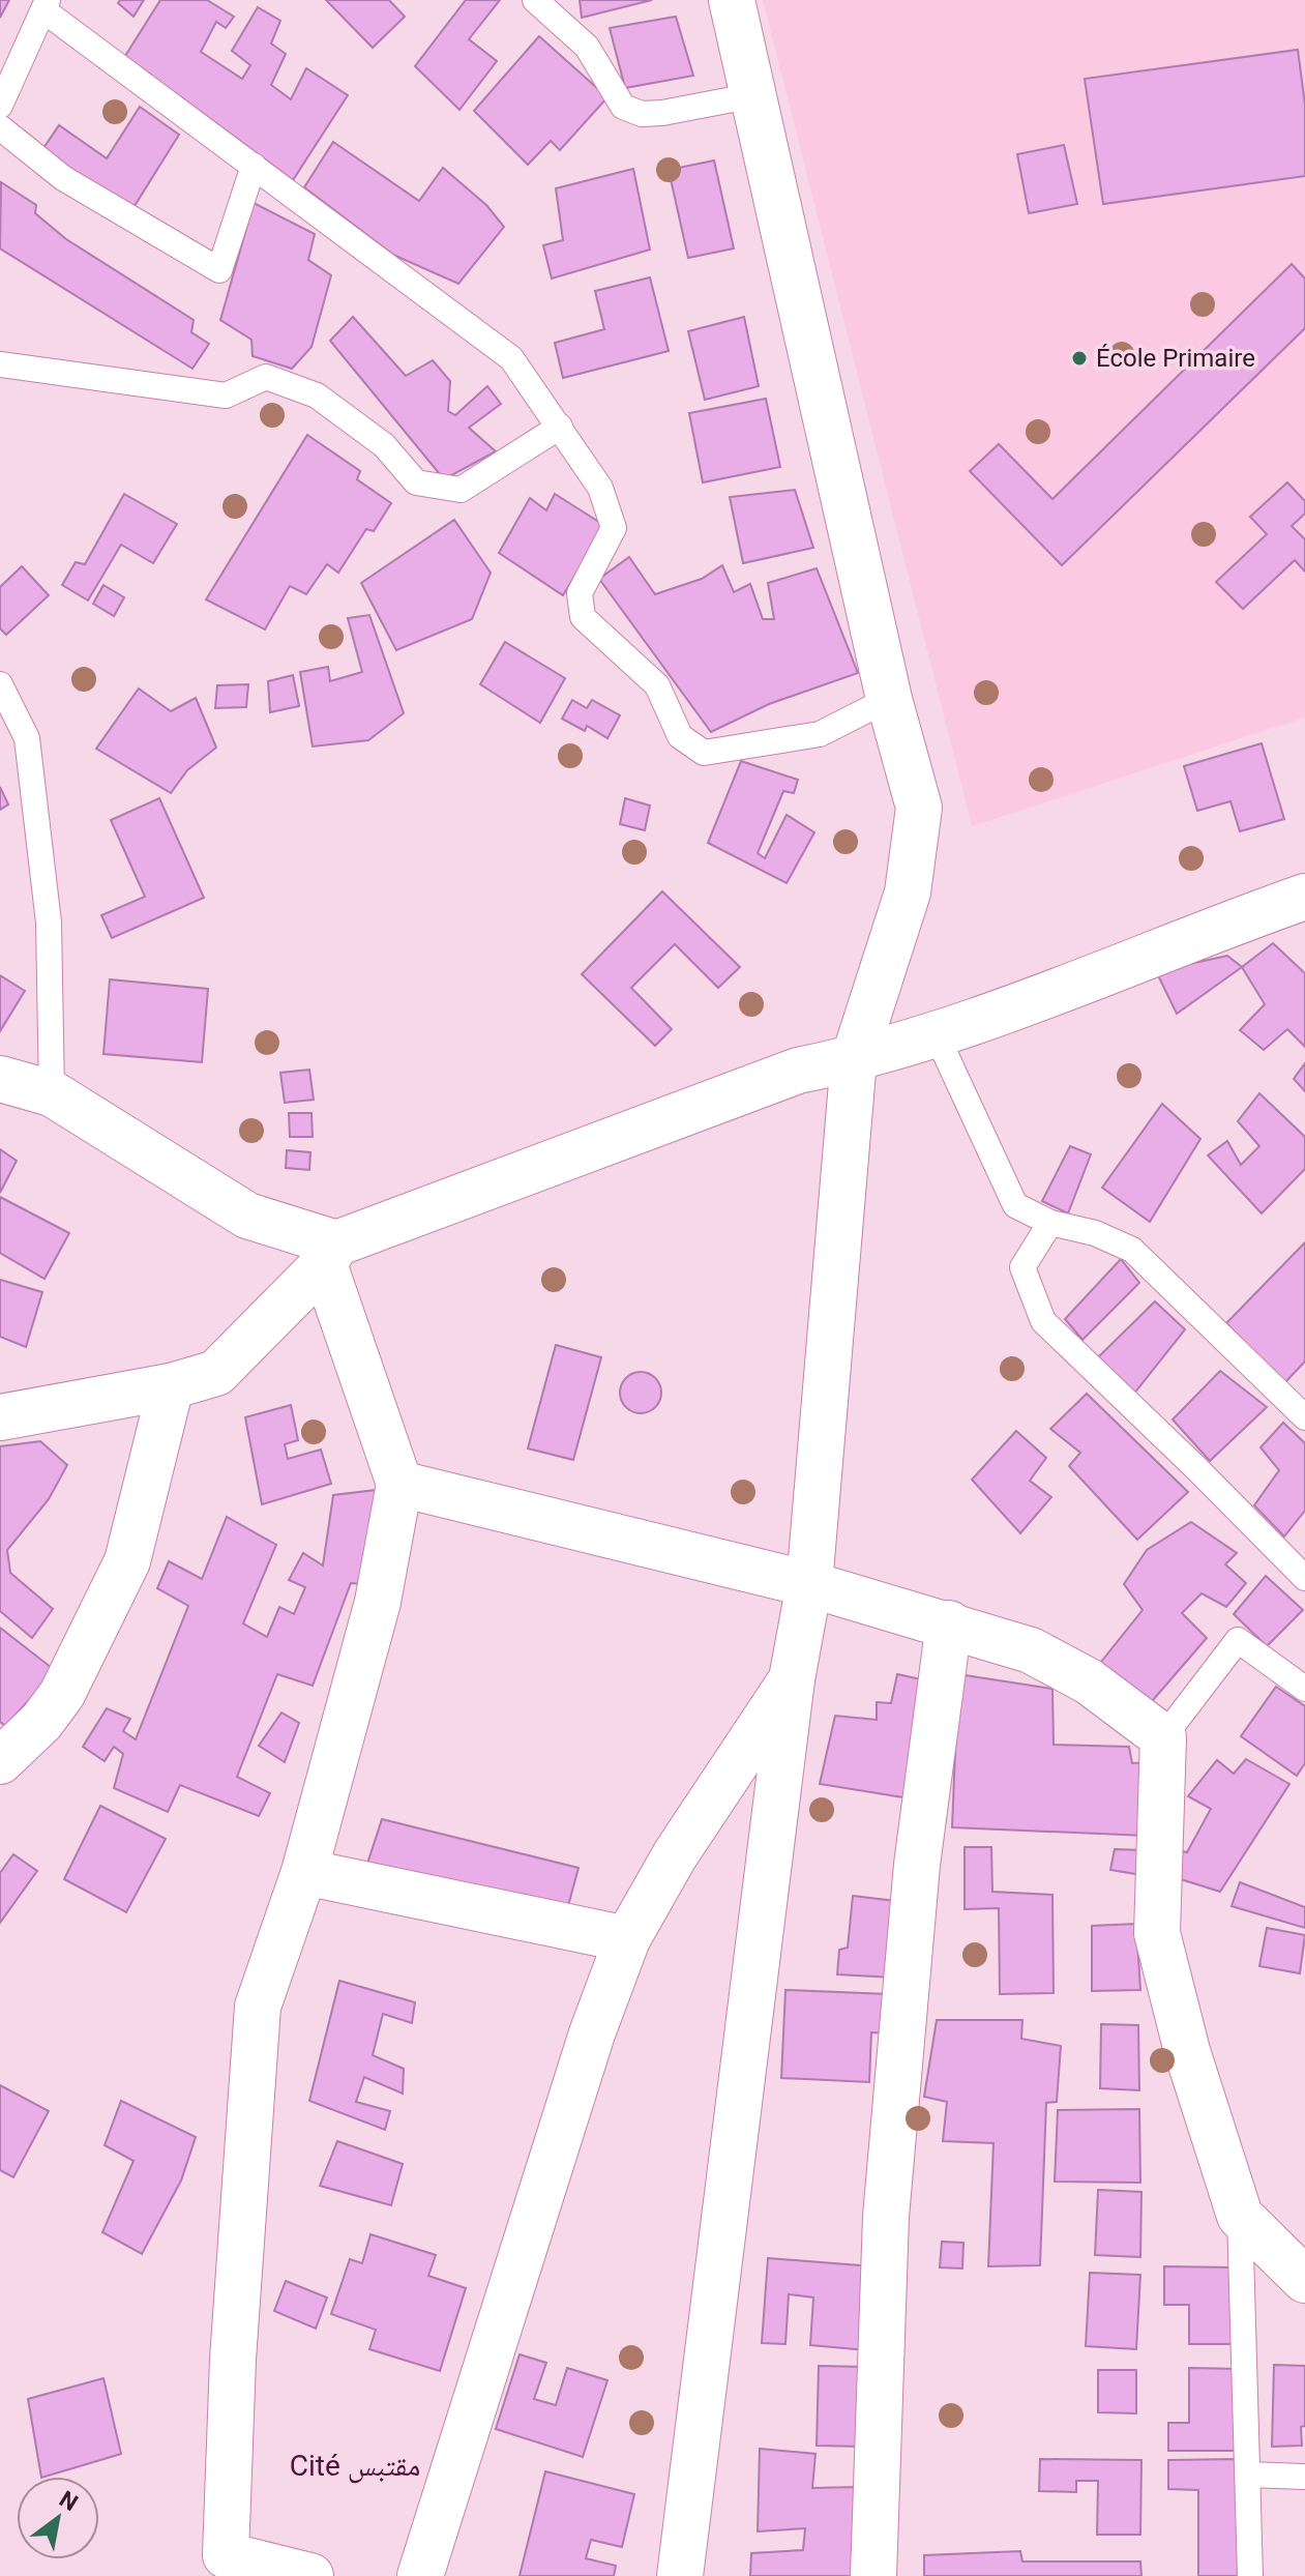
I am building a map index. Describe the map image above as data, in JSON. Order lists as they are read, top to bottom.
{
  "districts": ["Cité مقتبس"],
  "places": ["École Primaire"],
  "north": "top right"
}
